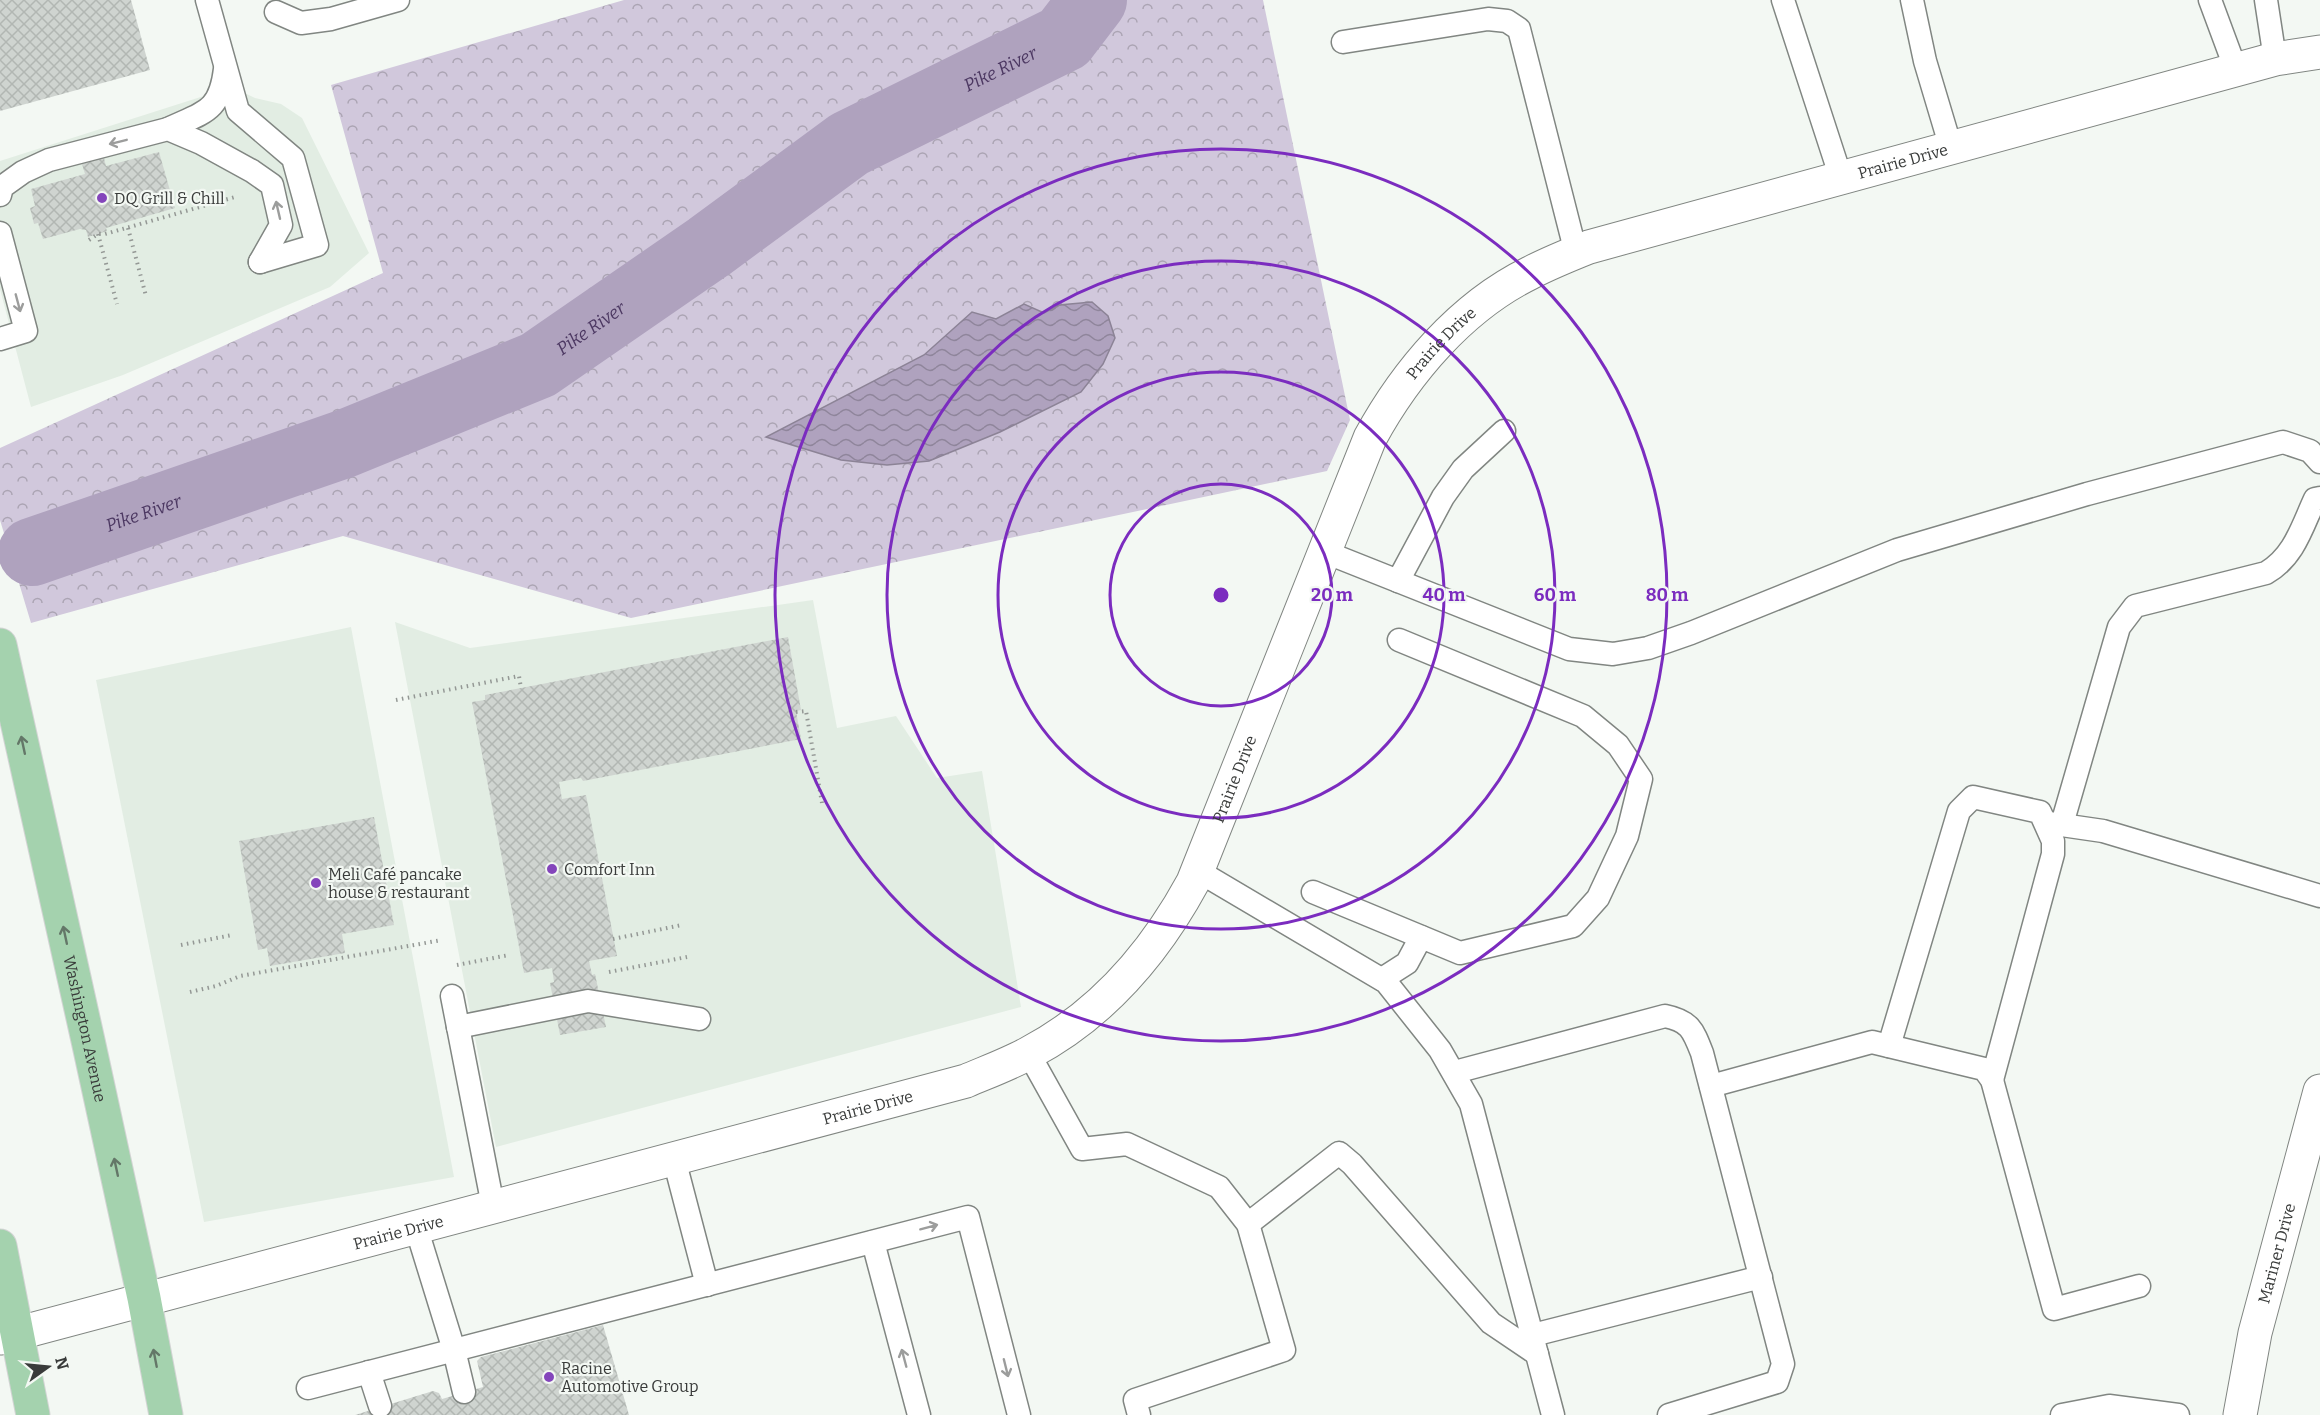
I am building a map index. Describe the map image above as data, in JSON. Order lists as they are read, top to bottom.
{
  "streets": {
    "main road": ["Washington Avenue"],
    "street": ["Prairie Drive", "Mariner Drive"]
  },
  "crossings": [
    ["Prairie Drive", "Washington Avenue"]
  ],
  "one_way": ["Washington Avenue"],
  "water": ["Pike River"],
  "places": [
    "DQ Grill & Chill",
    "Comfort Inn",
    "Meli Café pancake house & restaurant",
    "Racine Automotive Group"
  ],
  "north": "right",
  "rings": [
    "20 m",
    "40 m",
    "60 m",
    "80 m"
  ]
}
